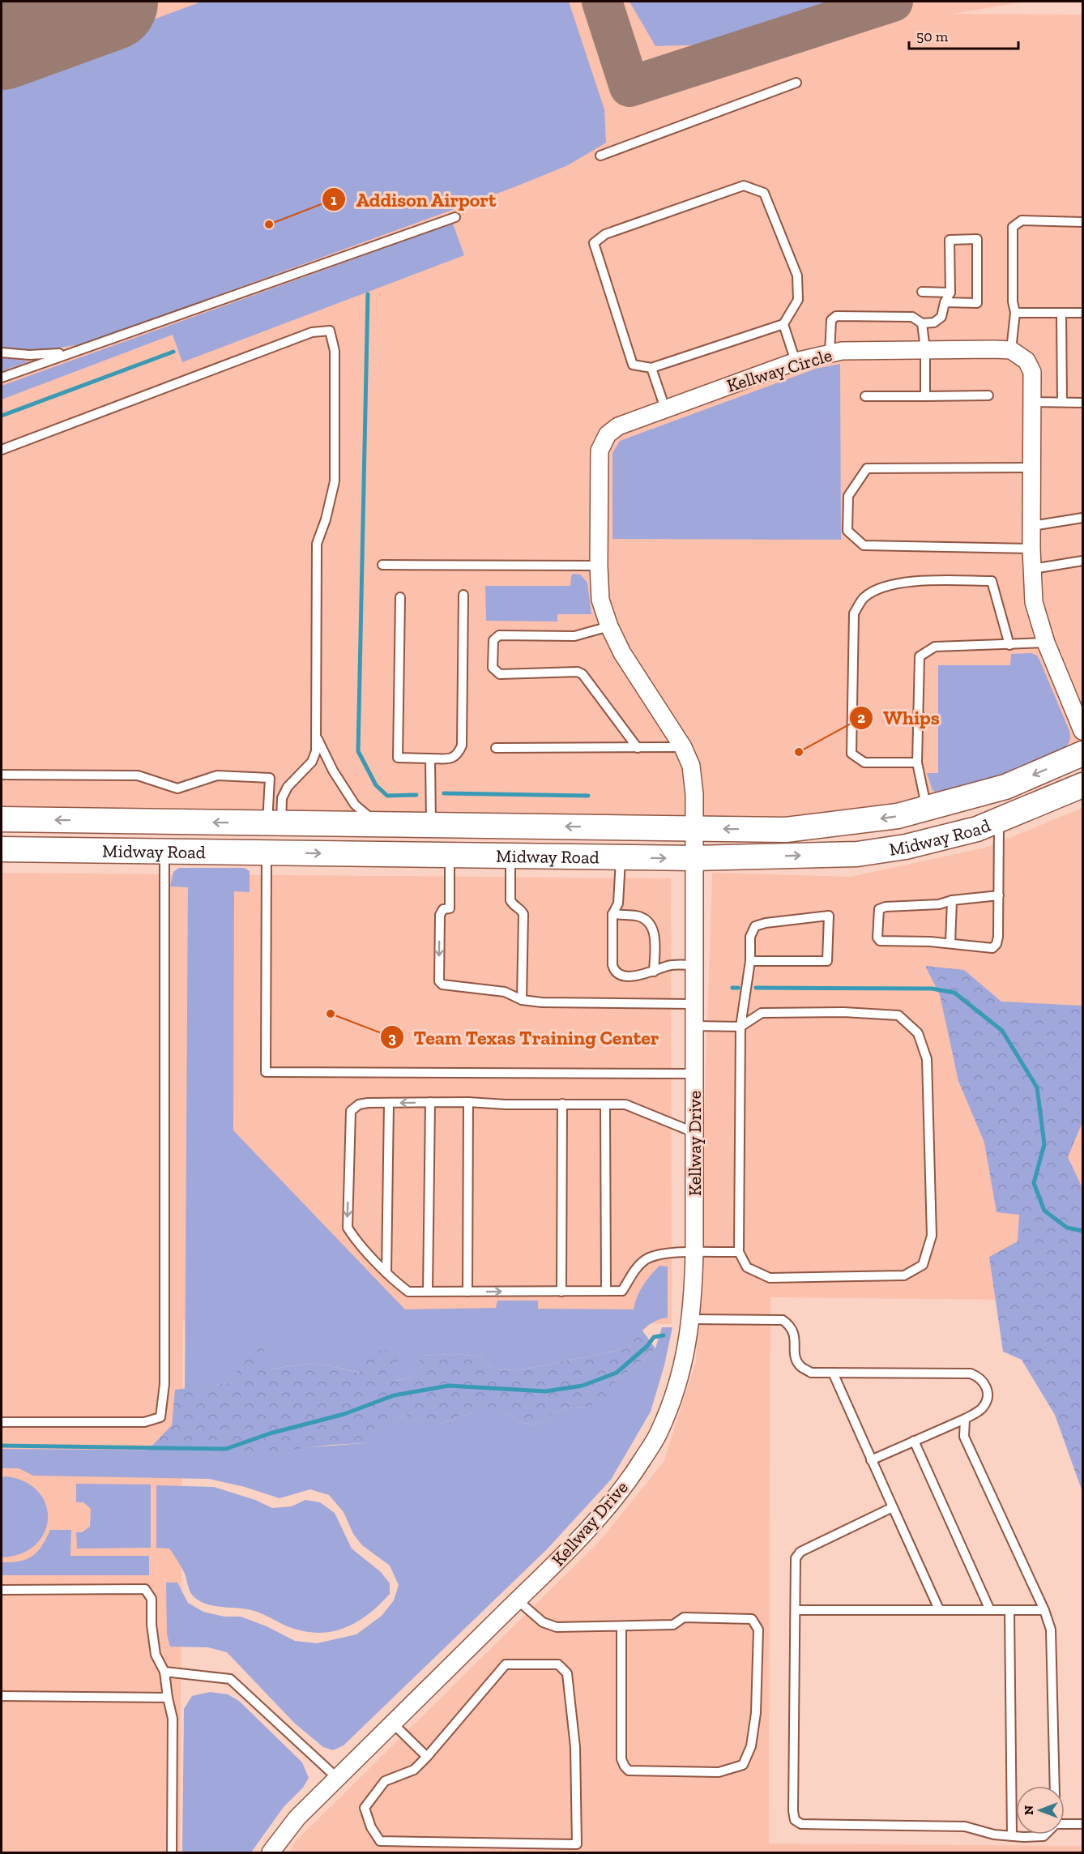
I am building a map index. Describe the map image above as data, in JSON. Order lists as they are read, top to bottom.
{
  "streets": {
    "main road": ["Midway Road"],
    "street": ["Kellway Circle", "Kellway Drive"]
  },
  "crossings": [
    ["Kellway Circle", "Midway Road"],
    ["Kellway Circle", "Kellway Drive"],
    ["Midway Road", "Kellway Drive"]
  ],
  "places": ["Addison Airport", "Whips", "Team Texas Training Center"],
  "scale_bar": "50 m",
  "north": "left"
}
